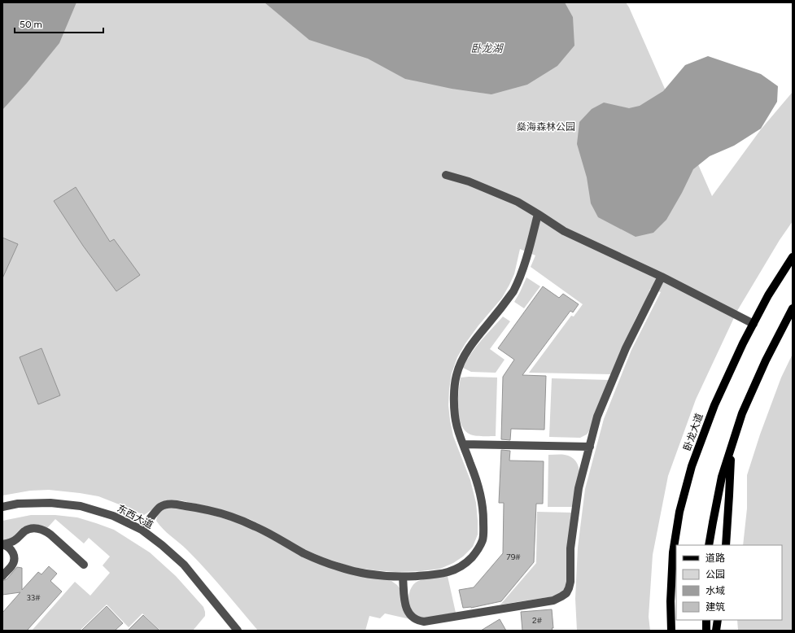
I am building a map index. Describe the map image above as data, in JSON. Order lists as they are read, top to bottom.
{
  "streets": {
    "main road": ["卧龙大道"],
    "street": ["东西大道"]
  },
  "water": ["卧龙湖"],
  "parks": ["燊海森林公园"],
  "house_numbers": ["79#", "33#", "2#"],
  "legend": [
    "道路",
    "公园",
    "水域",
    "建筑"
  ],
  "scale_bar": "50 m"
}
